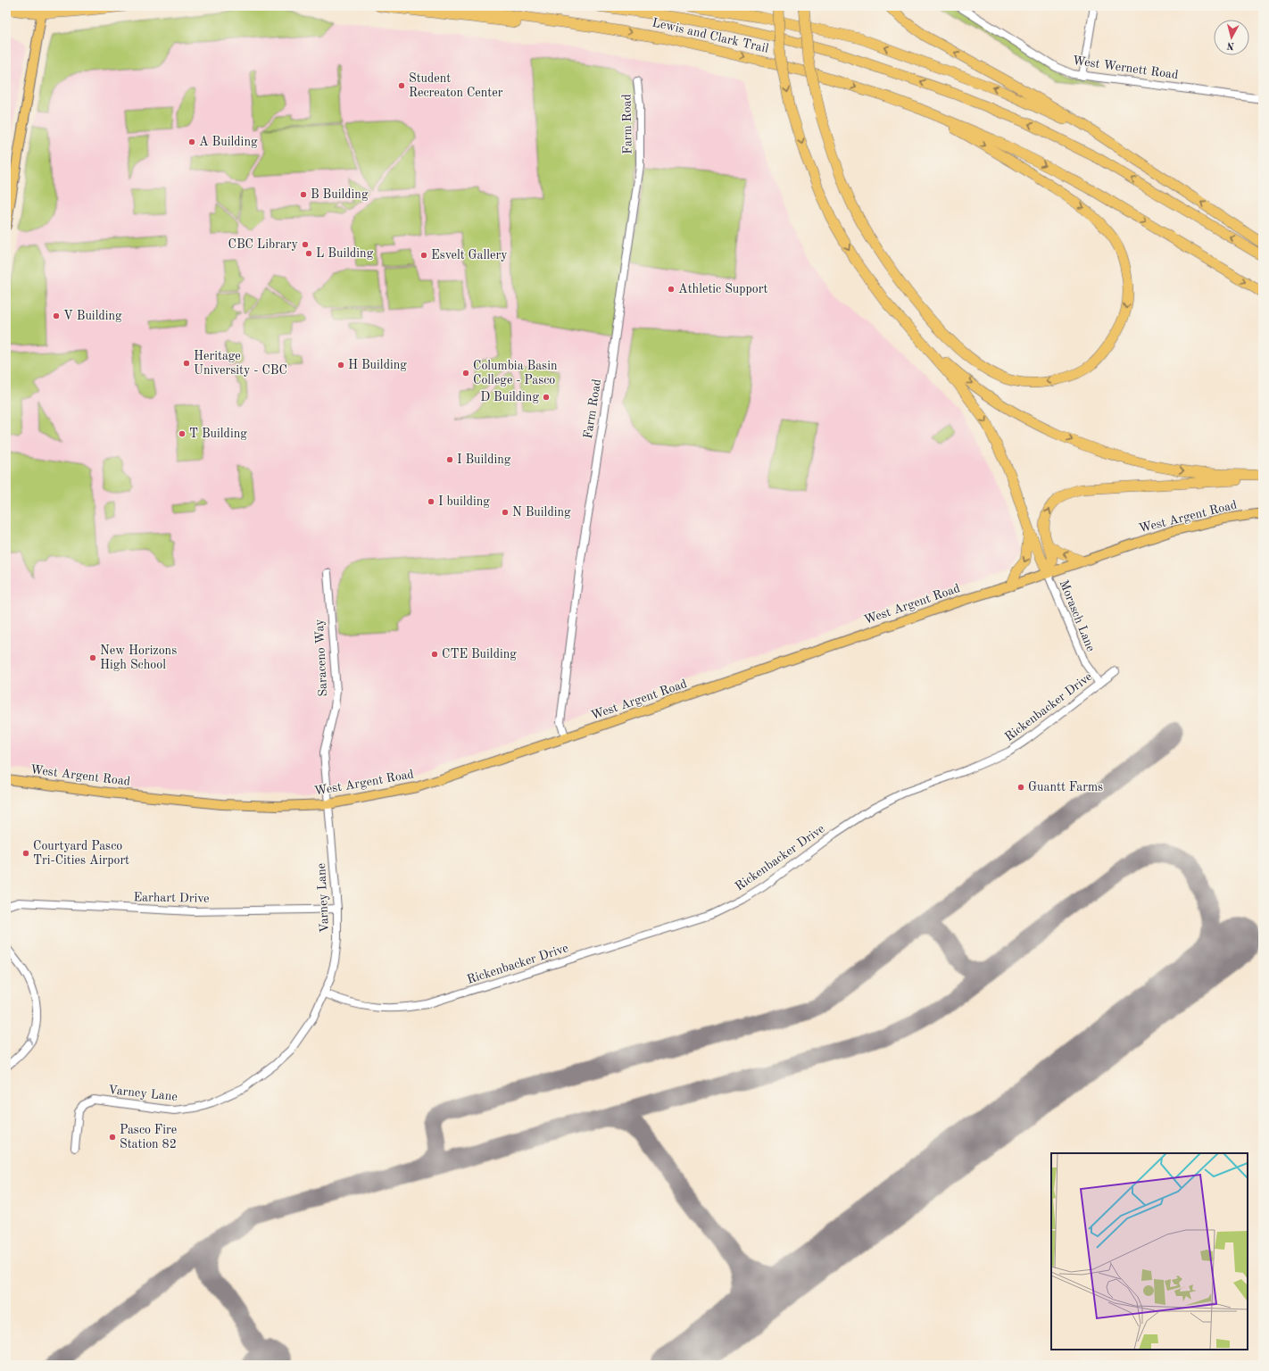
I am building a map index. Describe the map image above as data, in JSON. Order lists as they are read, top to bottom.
{
  "streets": {
    "highway": ["Lewis and Clark Trail"],
    "main road": ["West Argent Road"],
    "street": [
      "West Wernett Road",
      "Farm Road",
      "Morasch Lane",
      "Saraceno Way",
      "Rickenbacker Drive",
      "Earhart Drive",
      "Varney Lane"
    ]
  },
  "crossings": [
    ["Farm Road", "West Argent Road"],
    ["West Argent Road", "Morasch Lane"],
    ["West Argent Road", "Saraceno Way"],
    ["West Argent Road", "Varney Lane"],
    ["Morasch Lane", "Rickenbacker Drive"],
    ["Saraceno Way", "Varney Lane"],
    ["Rickenbacker Drive", "Varney Lane"],
    ["Earhart Drive", "Varney Lane"]
  ],
  "places": [
    "Student Recreaton Center",
    "A Building",
    "B Building",
    "CBC Library",
    "L Building",
    "Esvelt Gallery",
    "Athletic Support",
    "V Building",
    "Heritage University - CBC",
    "H Building",
    "Columbia Basin College - Pasco",
    "D Building",
    "T Building",
    "I Building",
    "I building",
    "N Building",
    "CTE Building",
    "New Horizons High School",
    "Guantt Farms",
    "Courtyard Pasco Tri-Cities Airport",
    "Pasco Fire Station 82"
  ],
  "north": "bottom"
}
